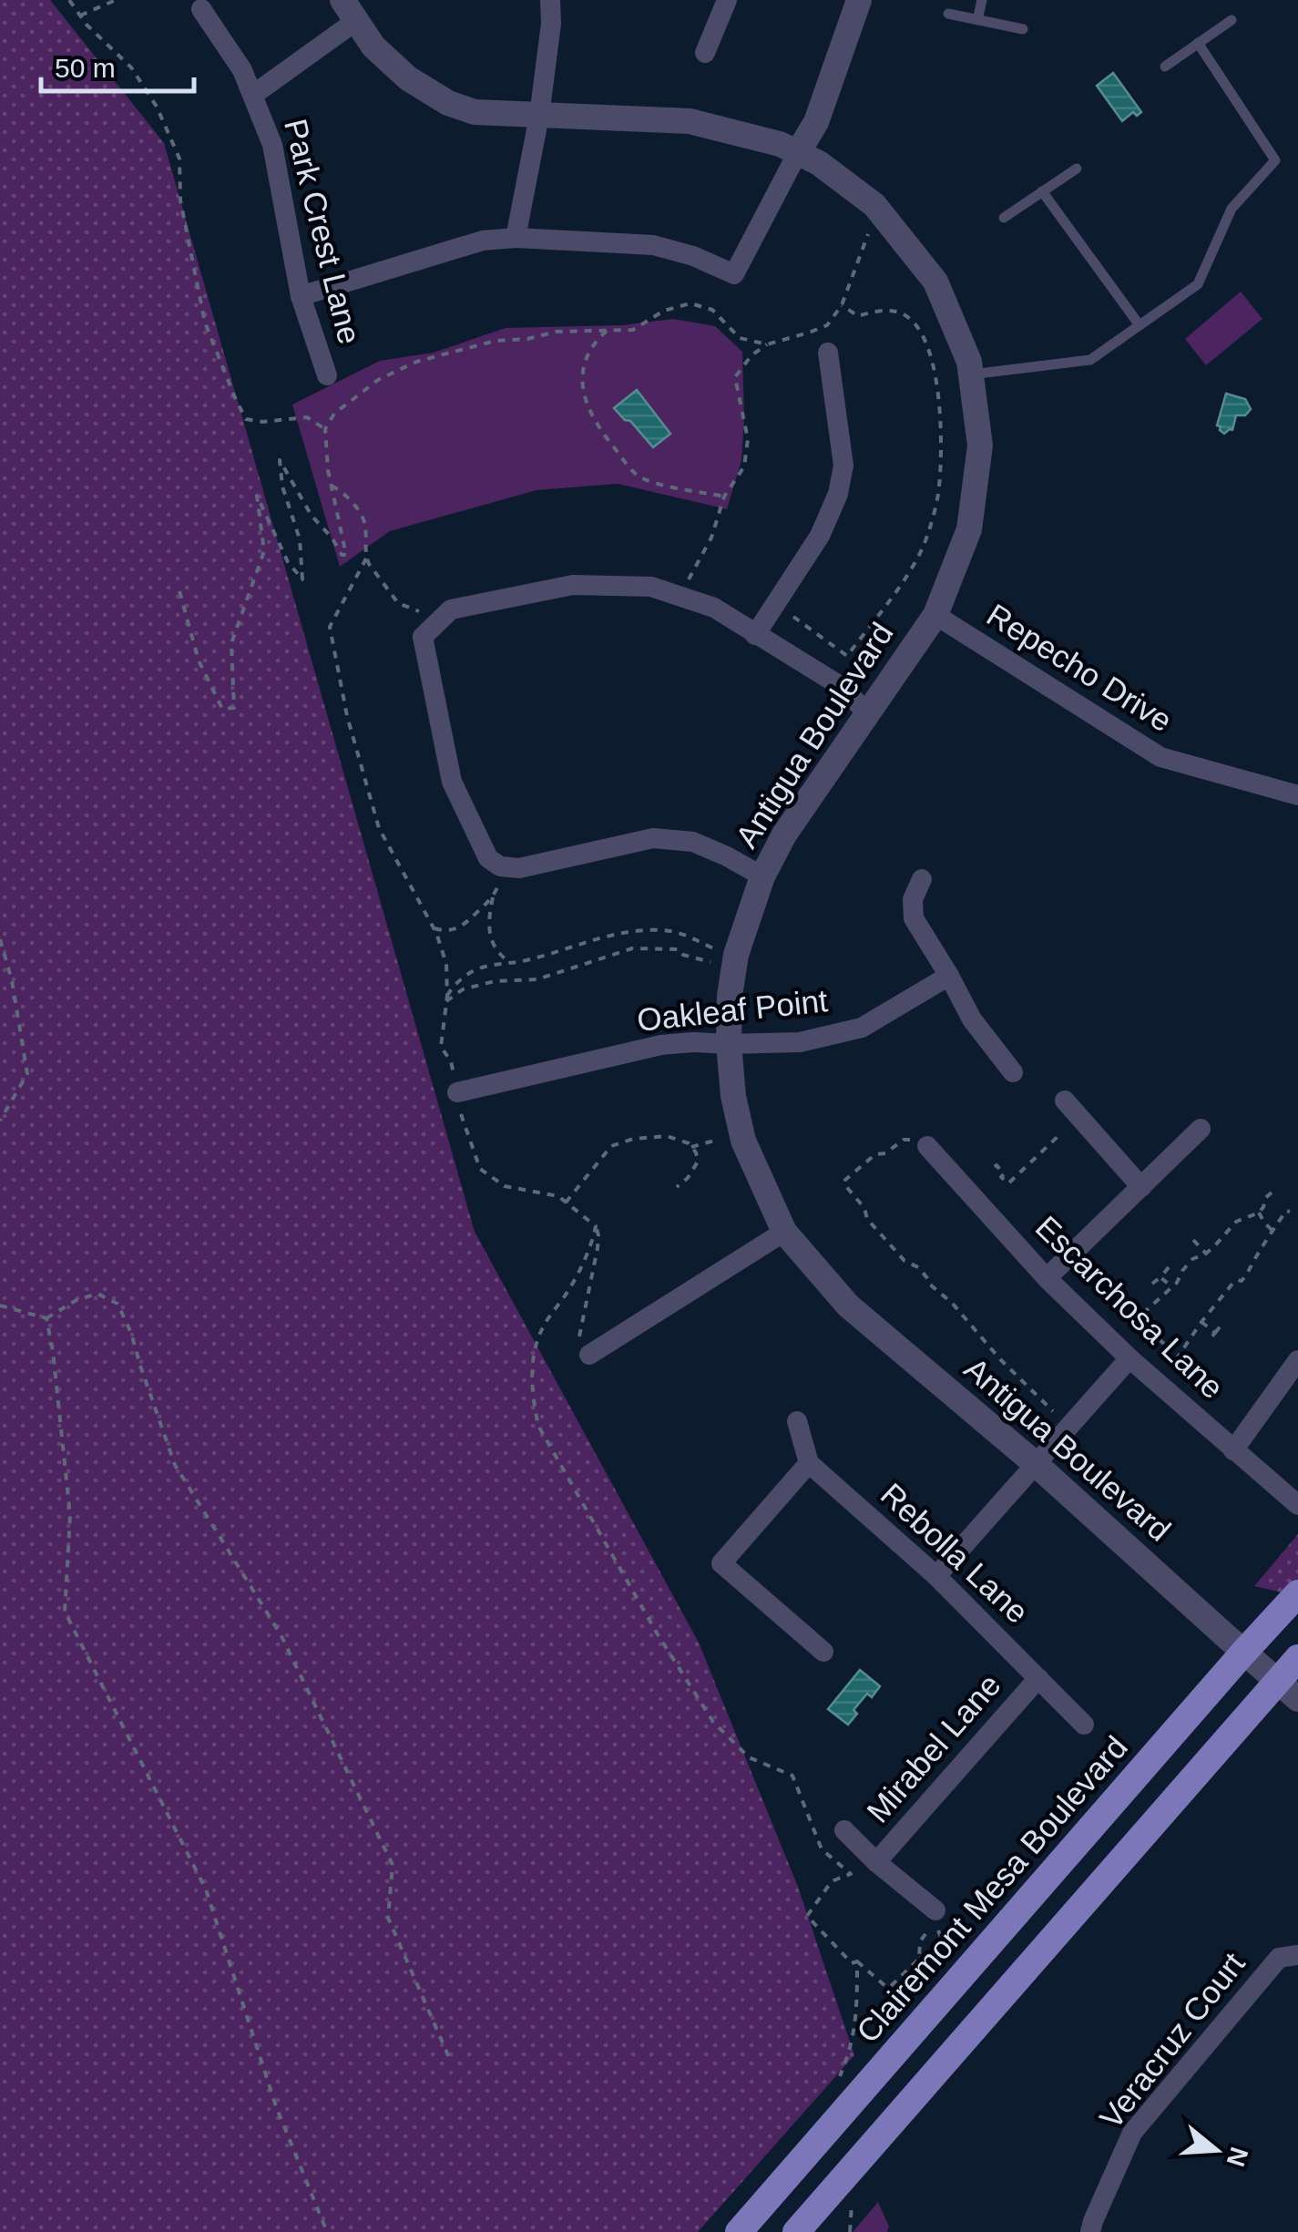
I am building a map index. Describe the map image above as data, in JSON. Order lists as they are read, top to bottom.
{
  "streets": {
    "main road": ["Clairemont Mesa Boulevard"],
    "street": [
      "Park Crest Lane",
      "Repecho Drive",
      "Antigua Boulevard",
      "Oakleaf Point",
      "Escarchosa Lane",
      "Rebolla Lane",
      "Mirabel Lane",
      "Veracruz Court"
    ]
  },
  "crossings": [
    ["Repecho Drive", "Antigua Boulevard"],
    ["Antigua Boulevard", "Oakleaf Point"],
    ["Antigua Boulevard", "Clairemont Mesa Boulevard"],
    ["Rebolla Lane", "Mirabel Lane"]
  ],
  "scale_bar": "50 m",
  "north": "right"
}
